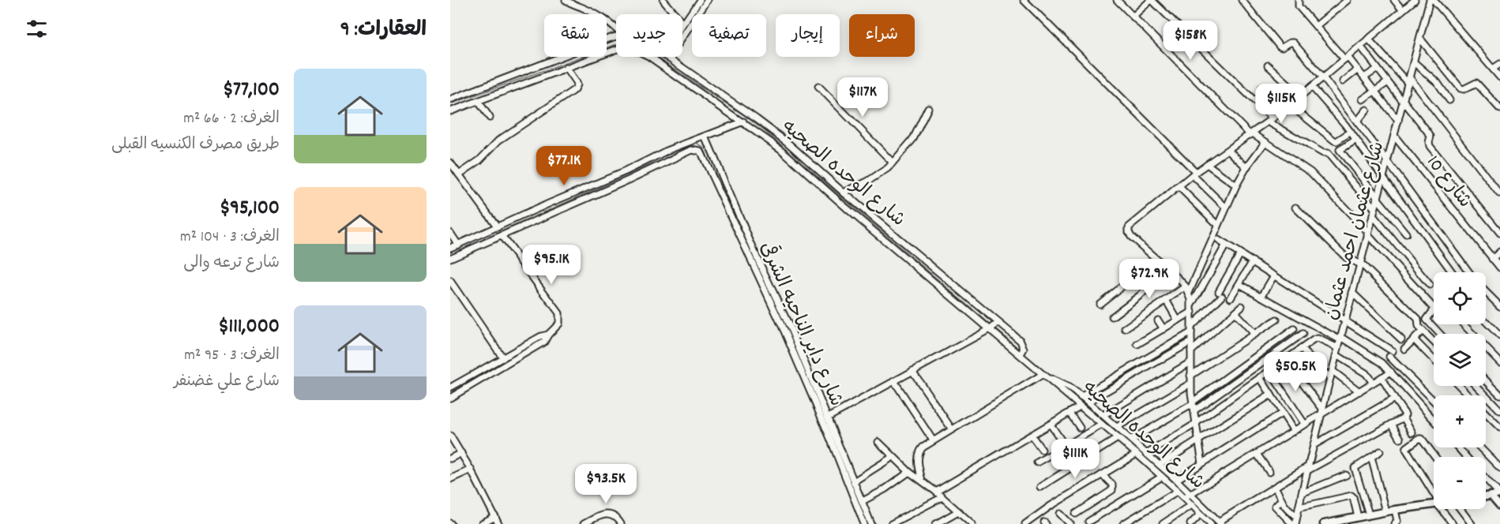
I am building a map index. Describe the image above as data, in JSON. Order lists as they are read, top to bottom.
{
  "streets": {
    "street": [
      "شارع الوحده الصحيه",
      "شارع 10",
      "شارع عثمان احمد عثمان",
      "شارع داير الناحيه الشرقى"
    ]
  },
  "crossings": [
    ["شارع 10", "شارع عثمان احمد عثمان"]
  ],
  "page": {
    "heading": "العقارات: 9",
    "chip": [
      "شراء",
      "إيجار",
      "تصفية",
      "جديد",
      "شقة"
    ],
    "price": [
      "$158K",
      "$117K",
      "$115K",
      "$77.1K",
      "$95.1K",
      "$72.9K",
      "$50.5K",
      "$111K",
      "$93.5K"
    ],
    "list": [
      {
        "name": "$77,100",
        "note": "الغرف: 2 · 66 m² · طريق مصرف الكنسيه القبلى"
      },
      {
        "name": "$95,100",
        "note": "الغرف: 3 · 104 m² · شارع ترعه والى"
      },
      {
        "name": "$111,000",
        "note": "الغرف: 3 · 95 m² · شارع علي غضنفر"
      }
    ],
    "map_buttons": ["+", "−"]
  }
}
